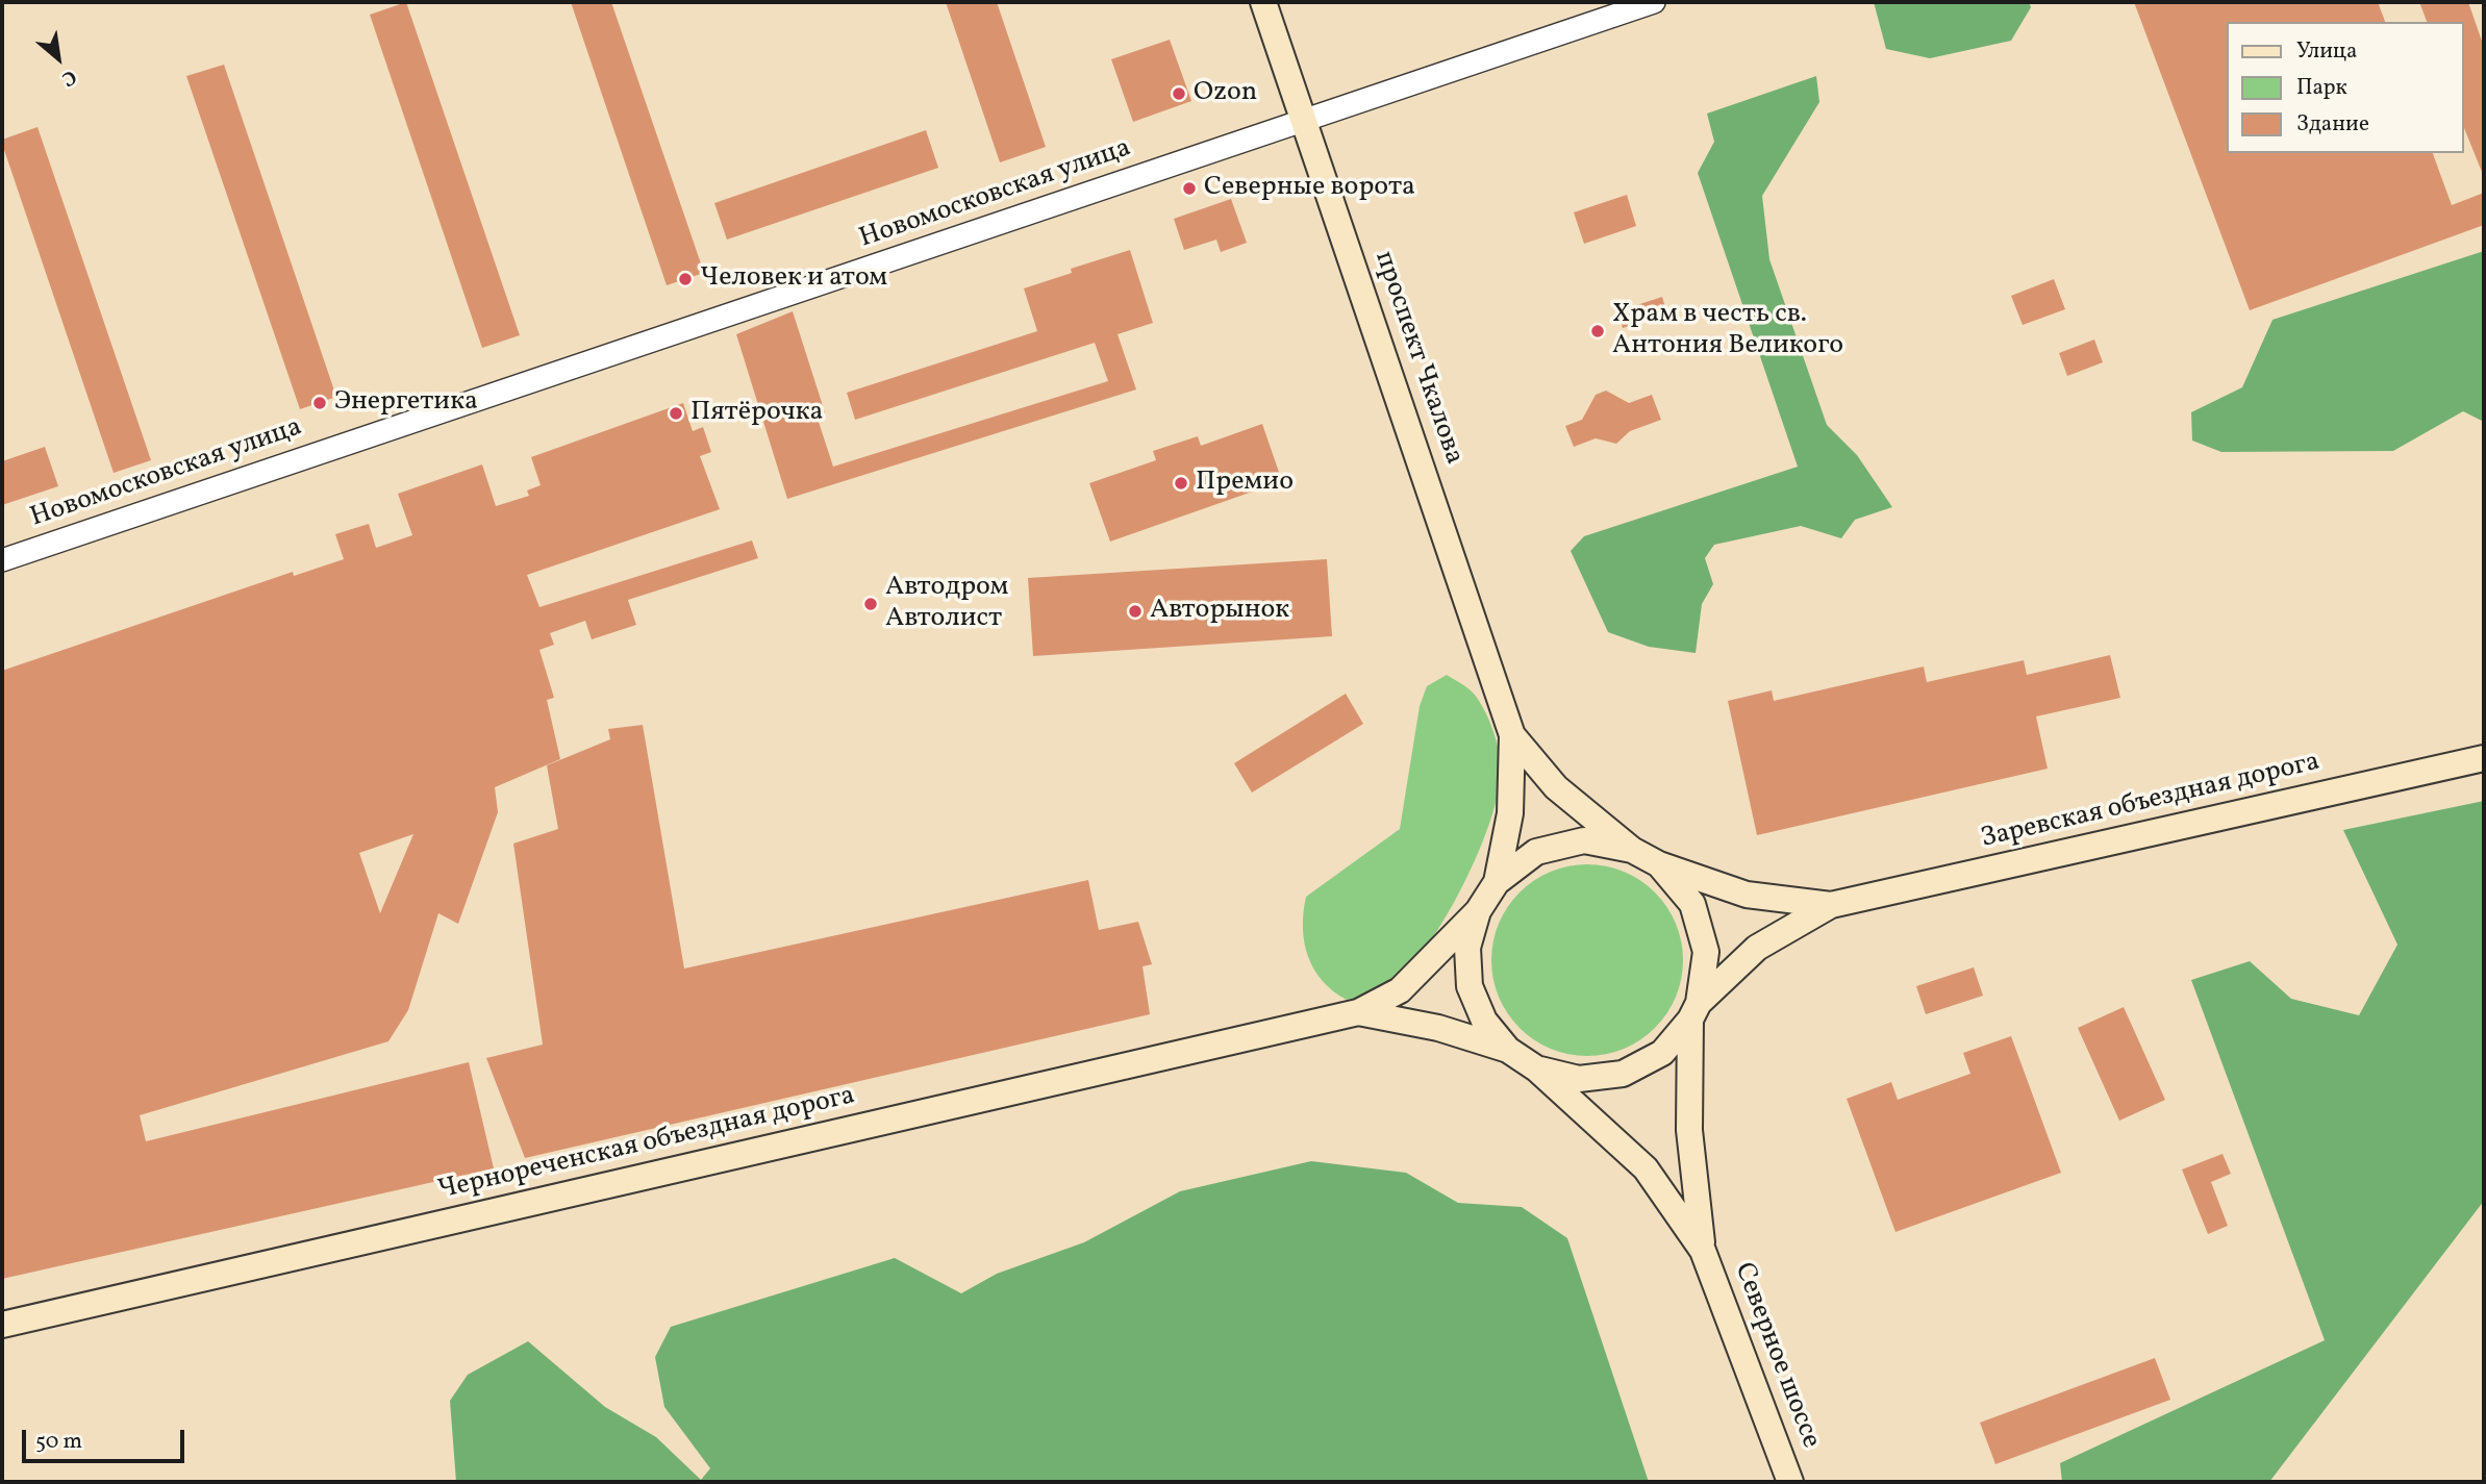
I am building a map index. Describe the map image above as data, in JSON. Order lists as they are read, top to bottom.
{
  "streets": {
    "main road": [
      "проспект Чкалова",
      "Заревская объездная дорога",
      "Чернореченская объездная дорога",
      "Северное шоссе"
    ],
    "street": ["Новомосковская улица"]
  },
  "crossings": [
    ["Новомосковская улица", "проспект Чкалова"]
  ],
  "places": [
    "Ozon",
    "Северные ворота",
    "Человек и атом",
    "Храм в честь св. Антония Великого",
    "Энергетика",
    "Пятёрочка",
    "Премио",
    "Автодром Автолист",
    "Авторынок"
  ],
  "legend": ["Улица", "Парк", "Здание"],
  "scale_bar": "50 m",
  "north": "bottom right"
}
